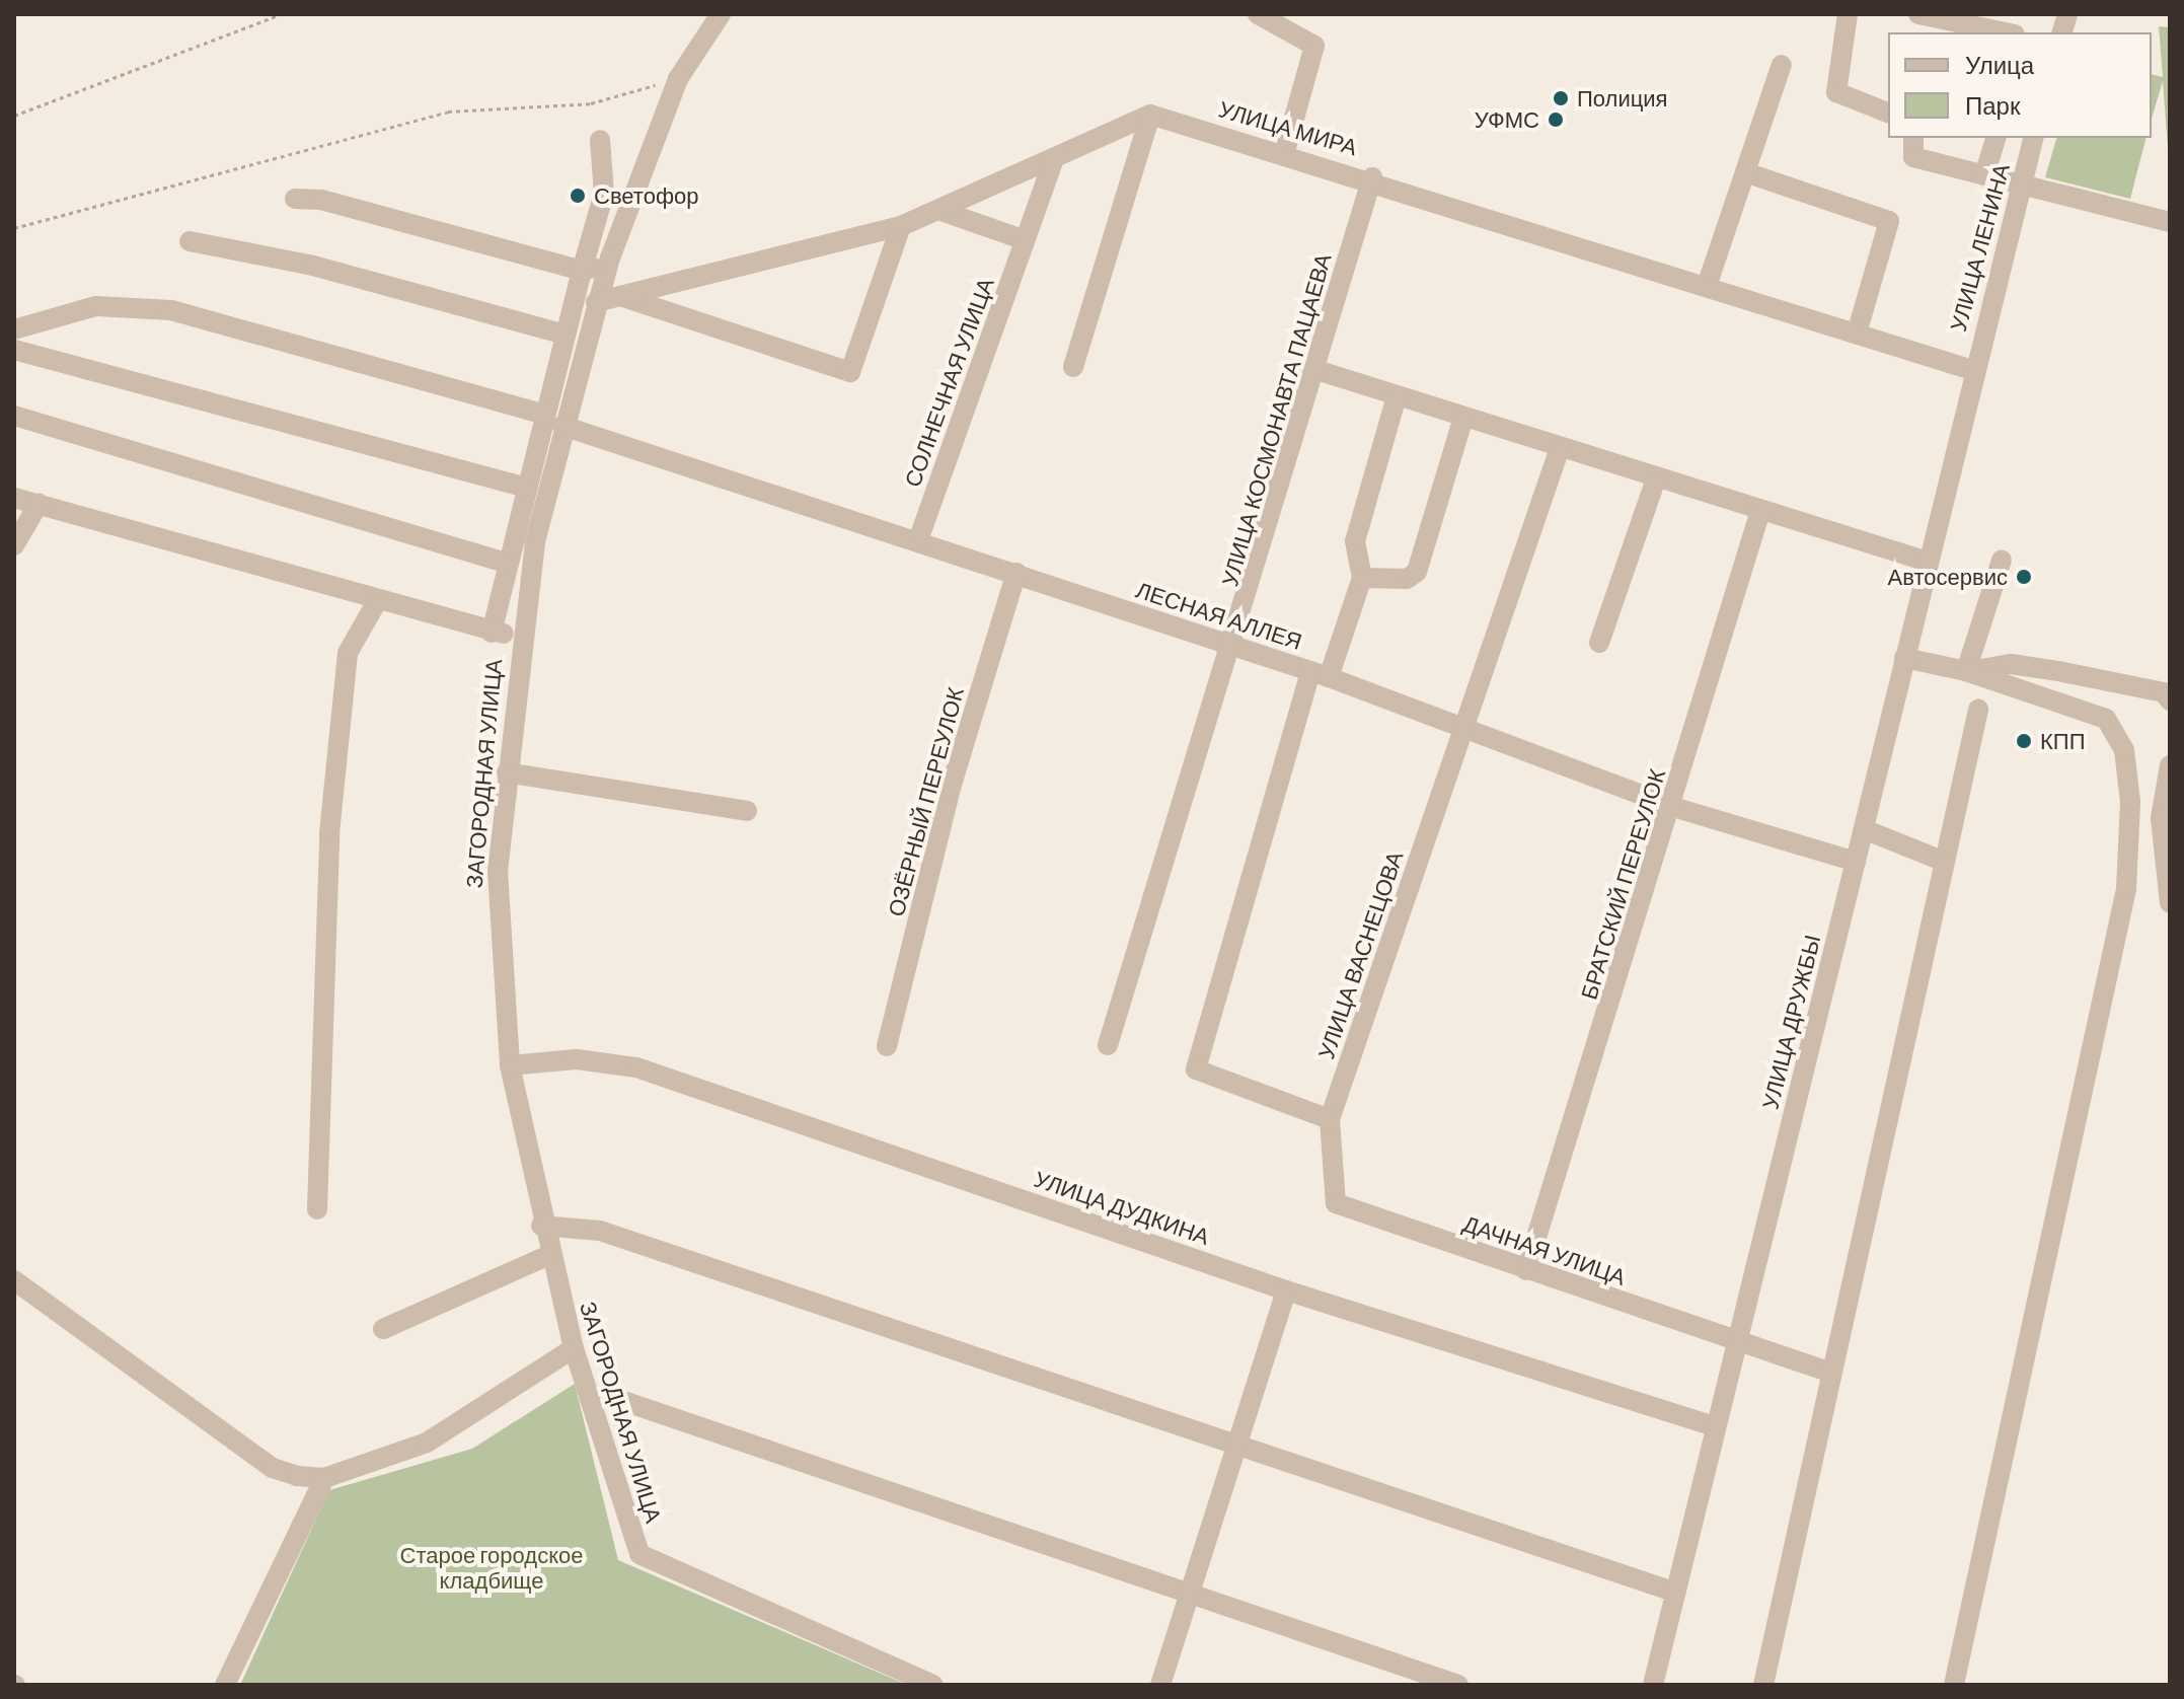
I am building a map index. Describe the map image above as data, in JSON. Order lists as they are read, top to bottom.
{
  "streets": {
    "street": [
      "УЛИЦА МИРА",
      "УЛИЦА ЛЕНИНА",
      "СОЛНЕЧНАЯ УЛИЦА",
      "УЛИЦА КОСМОНАВТА ПАЦАЕВА",
      "ЛЕСНАЯ АЛЛЕЯ",
      "ЗАГОРОДНАЯ УЛИЦА",
      "ОЗЁРНЫЙ ПЕРЕУЛОК",
      "БРАТСКИЙ ПЕРЕУЛОК",
      "УЛИЦА ВАСНЕЦОВА",
      "УЛИЦА ДРУЖБЫ",
      "УЛИЦА ДУДКИНА",
      "ДАЧНАЯ УЛИЦА"
    ]
  },
  "crossings": [
    ["УЛИЦА МИРА", "УЛИЦА ЛЕНИНА"],
    ["УЛИЦА МИРА", "УЛИЦА КОСМОНАВТА ПАЦАЕВА"],
    ["УЛИЦА МИРА", "УЛИЦА ДРУЖБЫ"],
    ["УЛИЦА ЛЕНИНА", "УЛИЦА ДРУЖБЫ"],
    ["СОЛНЕЧНАЯ УЛИЦА", "ЛЕСНАЯ АЛЛЕЯ"],
    ["УЛИЦА КОСМОНАВТА ПАЦАЕВА", "ЛЕСНАЯ АЛЛЕЯ"],
    ["ЛЕСНАЯ АЛЛЕЯ", "ЗАГОРОДНАЯ УЛИЦА"],
    ["ЛЕСНАЯ АЛЛЕЯ", "ОЗЁРНЫЙ ПЕРЕУЛОК"],
    ["ЛЕСНАЯ АЛЛЕЯ", "БРАТСКИЙ ПЕРЕУЛОК"],
    ["ЛЕСНАЯ АЛЛЕЯ", "УЛИЦА ВАСНЕЦОВА"],
    ["ЛЕСНАЯ АЛЛЕЯ", "УЛИЦА ДРУЖБЫ"],
    ["ЗАГОРОДНАЯ УЛИЦА", "УЛИЦА ДУДКИНА"],
    ["БРАТСКИЙ ПЕРЕУЛОК", "ДАЧНАЯ УЛИЦА"],
    ["УЛИЦА ВАСНЕЦОВА", "ДАЧНАЯ УЛИЦА"],
    ["УЛИЦА ДРУЖБЫ", "УЛИЦА ДУДКИНА"],
    ["УЛИЦА ДРУЖБЫ", "ДАЧНАЯ УЛИЦА"]
  ],
  "parks": ["Старое городское кладбище"],
  "places": [
    "Полиция",
    "УФМС",
    "Светофор",
    "Автосервис",
    "КПП"
  ],
  "legend": ["Улица", "Парк"]
}
